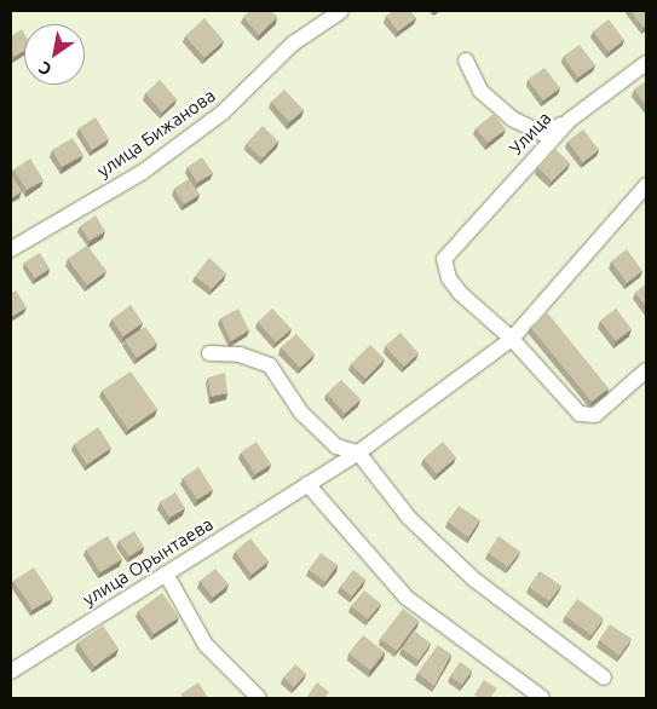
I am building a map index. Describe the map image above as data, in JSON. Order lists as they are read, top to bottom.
{
  "streets": {
    "street": ["улица Бижанова", "Улица", "улица Орынтаева"]
  },
  "crossings": [
    ["Улица", "улица Орынтаева"]
  ],
  "north": "bottom left"
}
